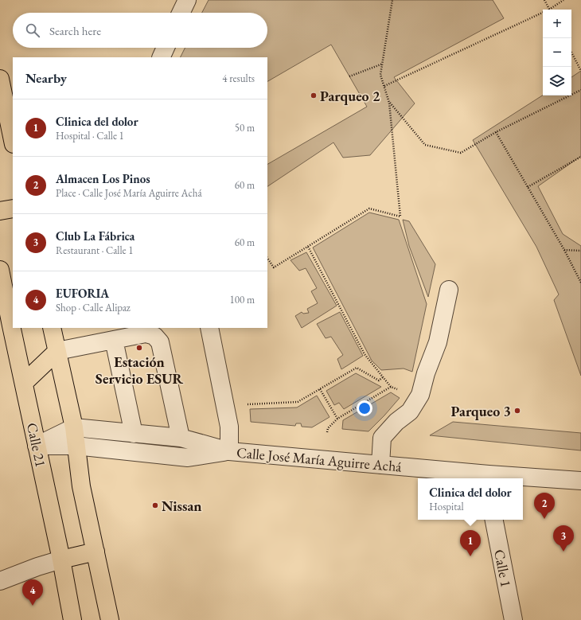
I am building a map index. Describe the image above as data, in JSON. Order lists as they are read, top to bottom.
{
  "streets": {
    "main road": ["Calle 21"],
    "street": ["Calle José María Aguirre Achá", "Calle 1"]
  },
  "crossings": [
    ["Calle 21", "Calle José María Aguirre Achá"]
  ],
  "places": [
    "Parqueo 2",
    "Estación Servicio ESUR",
    "Parqueo 3",
    "Nissan"
  ],
  "page": {
    "map_buttons": ["+", "−"],
    "search": "Search here",
    "heading": ["Nearby", "4 results"],
    "list": [
      {
        "mark": "1",
        "name": "Clinica del dolor",
        "note": "Hospital · Calle 1",
        "value": "50 m"
      },
      {
        "mark": "2",
        "name": "Almacen Los Pinos",
        "note": "Place · Calle José María Aguirre Achá",
        "value": "60 m"
      },
      {
        "mark": "3",
        "name": "Club La Fábrica",
        "note": "Restaurant · Calle 1",
        "value": "60 m"
      },
      {
        "mark": "4",
        "name": "EUFORIA",
        "note": "Shop · Calle Alipaz",
        "value": "100 m"
      }
    ],
    "popup": ["Clinica del dolor", "Hospital"],
    "pins": [
      "2",
      "3",
      "1",
      "4"
    ]
  }
}
